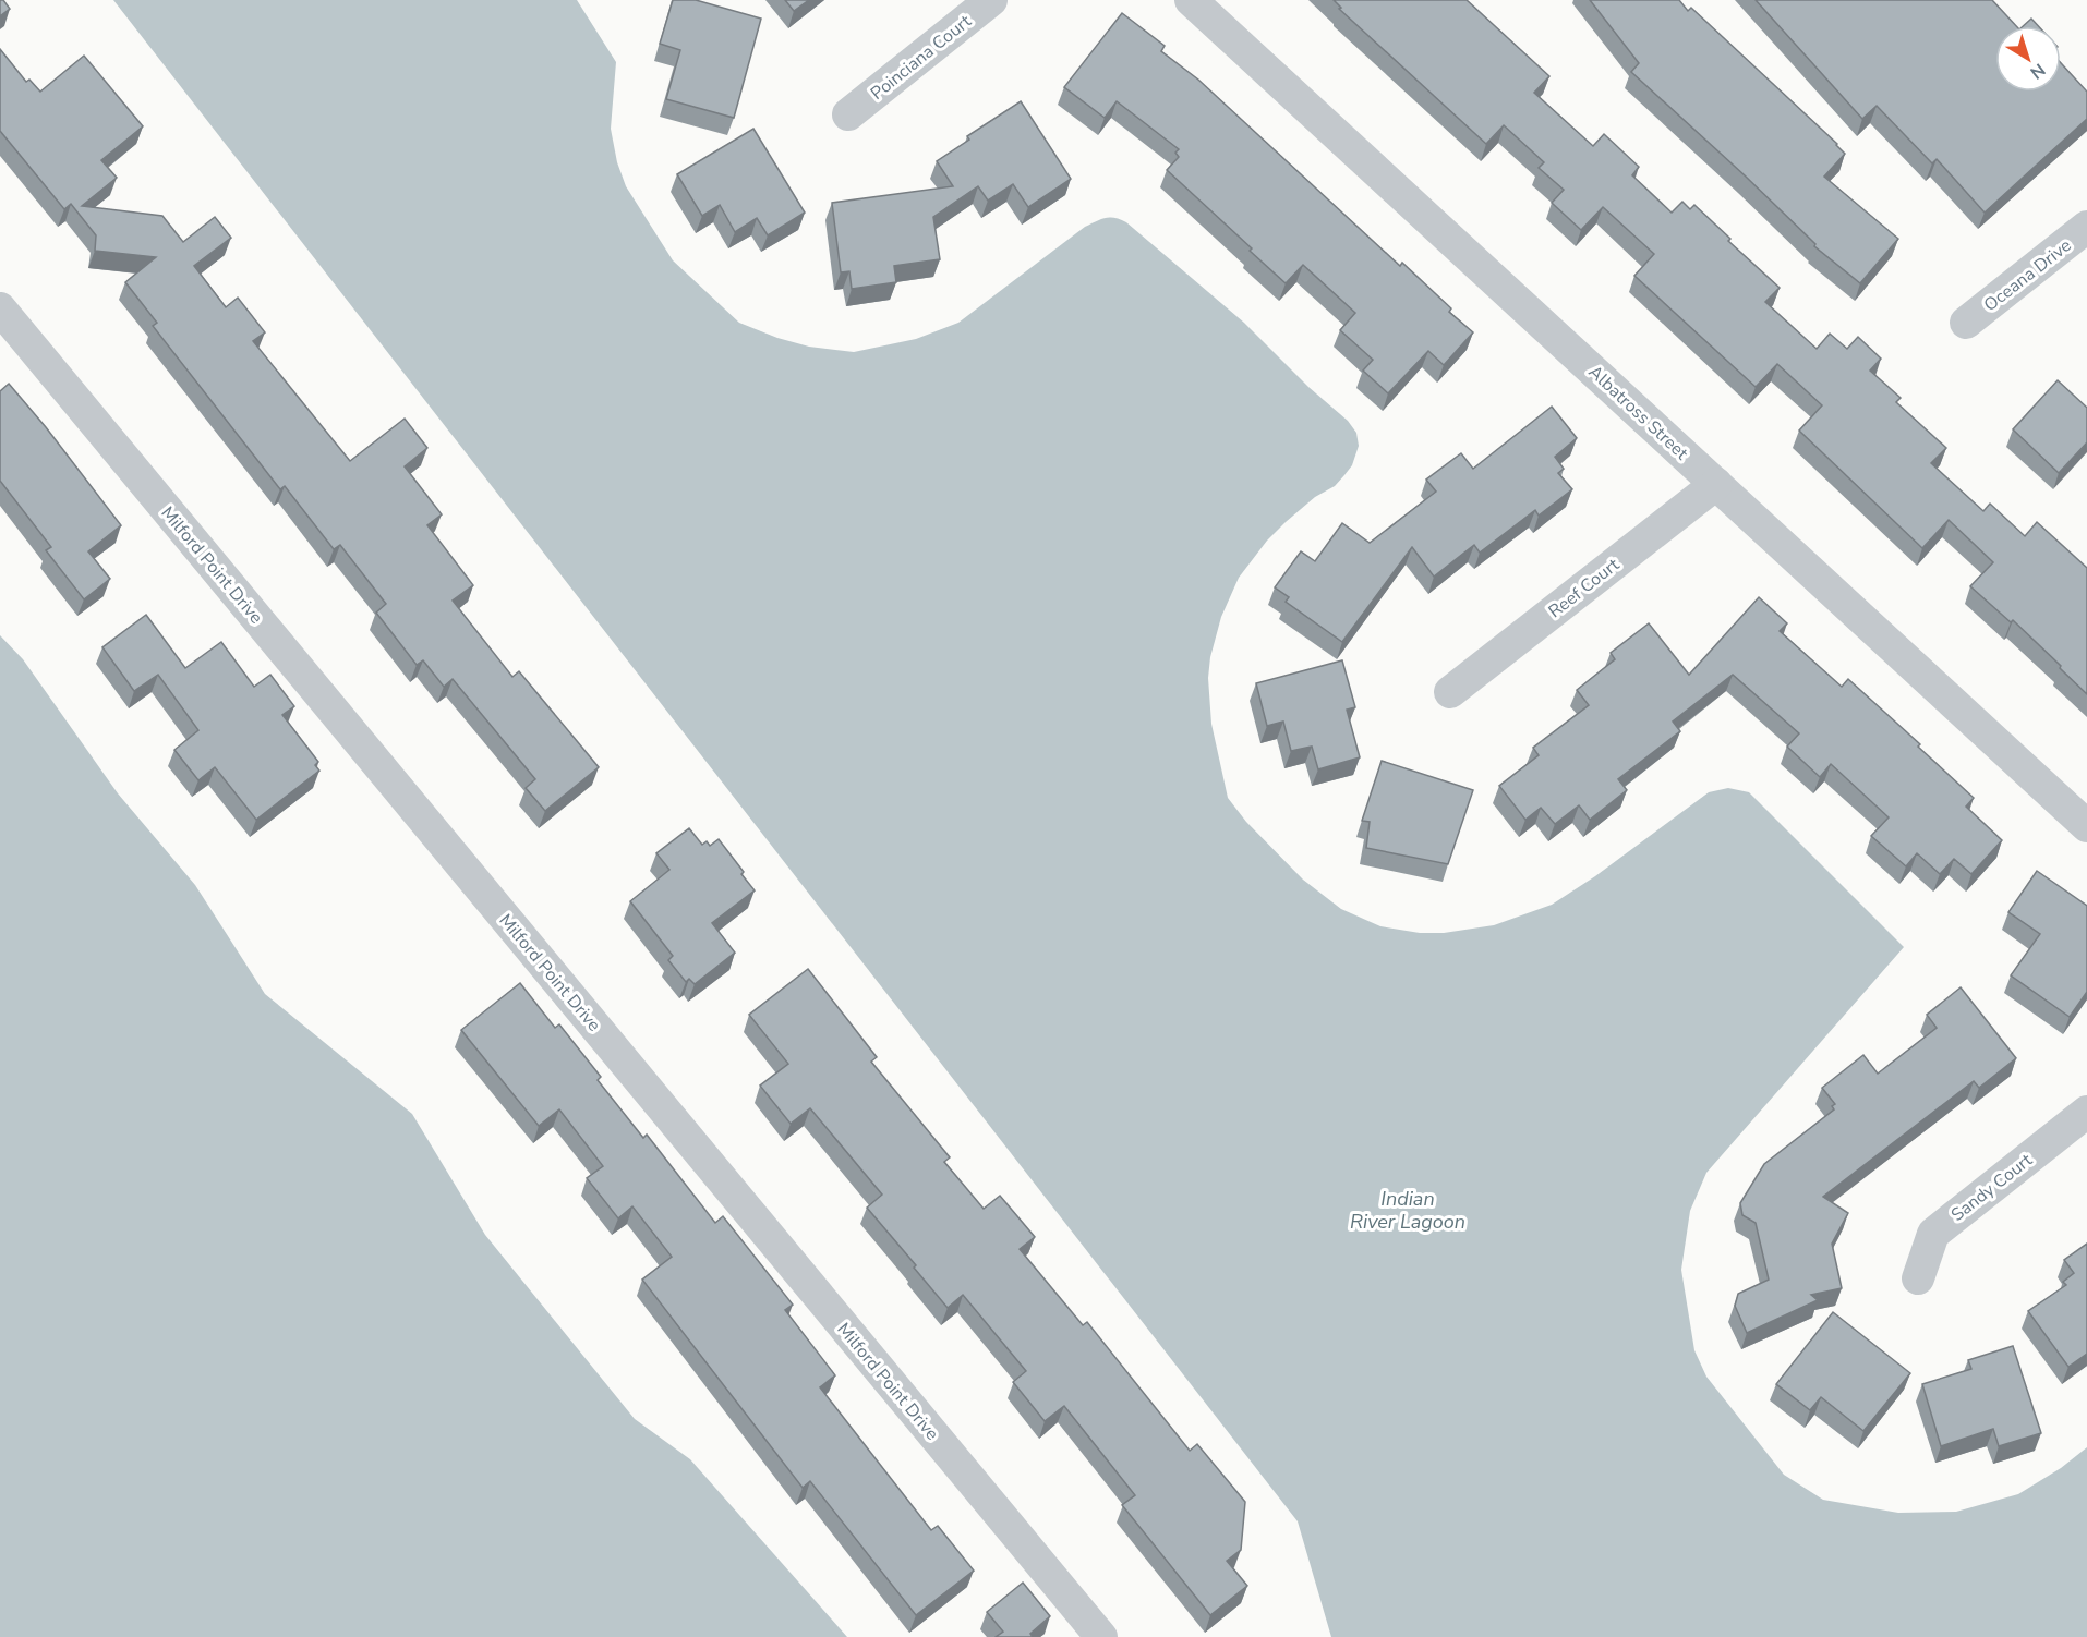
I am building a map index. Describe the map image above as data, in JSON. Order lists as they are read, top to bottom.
{
  "streets": {
    "street": [
      "Poinciana Court",
      "Oceana Drive",
      "Albatross Street",
      "Milford Point Drive",
      "Reef Court",
      "Sandy Court"
    ]
  },
  "crossings": [
    ["Albatross Street", "Reef Court"]
  ],
  "water": ["Indian River Lagoon"],
  "north": "bottom right"
}
